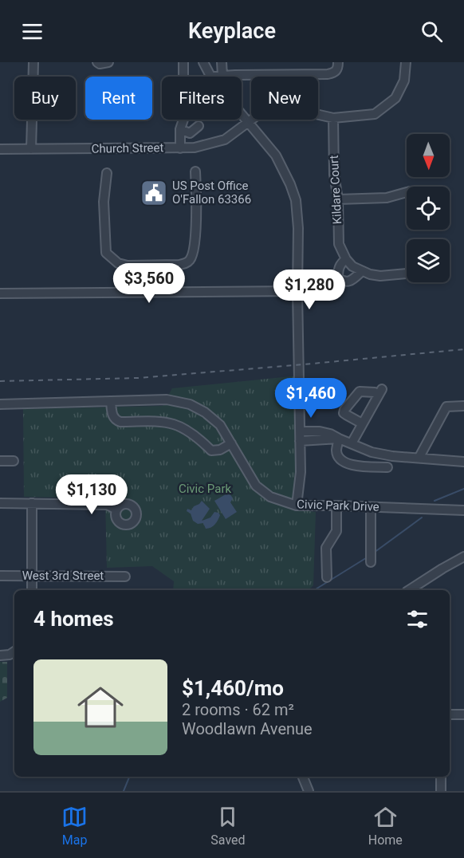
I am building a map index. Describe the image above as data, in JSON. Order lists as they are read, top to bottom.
{
  "streets": {
    "street": [
      "Church Street",
      "Kildare Court",
      "Civic Park Drive",
      "West 3rd Street"
    ]
  },
  "crossings": [
    ["Church Street", "Kildare Court"]
  ],
  "parks": ["Civic Park"],
  "places": {
    "public building": ["US Post Office O'Fallon 63366"]
  },
  "north": "bottom",
  "page": {
    "header": "Keyplace",
    "chip": [
      "Buy",
      "Rent",
      "Filters",
      "New"
    ],
    "price": [
      "$3,560",
      "$1,280",
      "$1,460",
      "$1,130"
    ],
    "heading": "4 homes",
    "list": [
      {
        "name": "$1,460/mo",
        "note": "2 rooms · 62 m² · Woodlawn Avenue"
      }
    ],
    "tabs": ["Map", "Saved", "Home"]
  }
}
